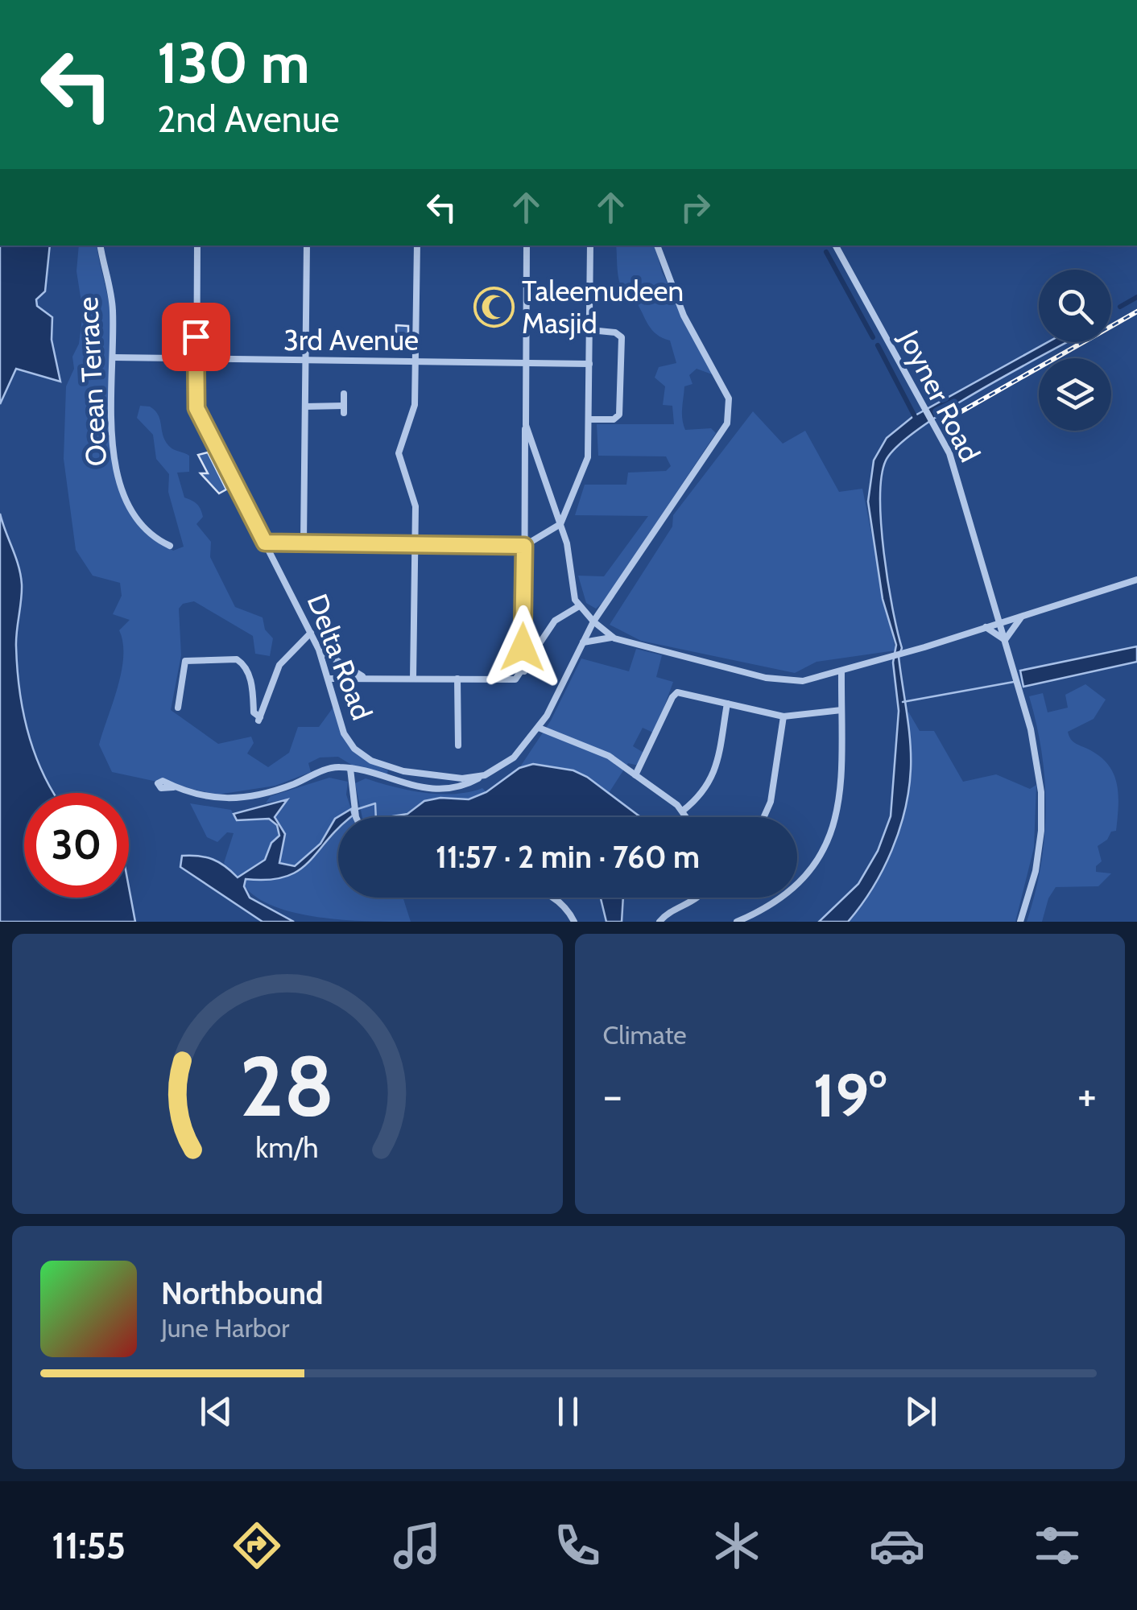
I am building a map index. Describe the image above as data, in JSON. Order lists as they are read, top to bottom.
{
  "streets": {
    "street": [
      "3rd Avenue",
      "Ocean Terrace",
      "Joyner Road",
      "Delta Road"
    ]
  },
  "crossings": [
    ["3rd Avenue", "Ocean Terrace"],
    ["3rd Avenue", "Delta Road"]
  ],
  "places": {
    "mosque": ["Taleemudeen Masjid"]
  },
  "page": {
    "turn": ["130 m", "2nd Avenue"],
    "limit": "30",
    "trip": "11:57 · 2 min · 760 m",
    "tile": "Climate",
    "heat": ["−", "19°", "+"],
    "song": ["Northbound", "June Harbor"],
    "tabs": "11:55",
    "gauge": ["28", "km/h"]
  }
}
